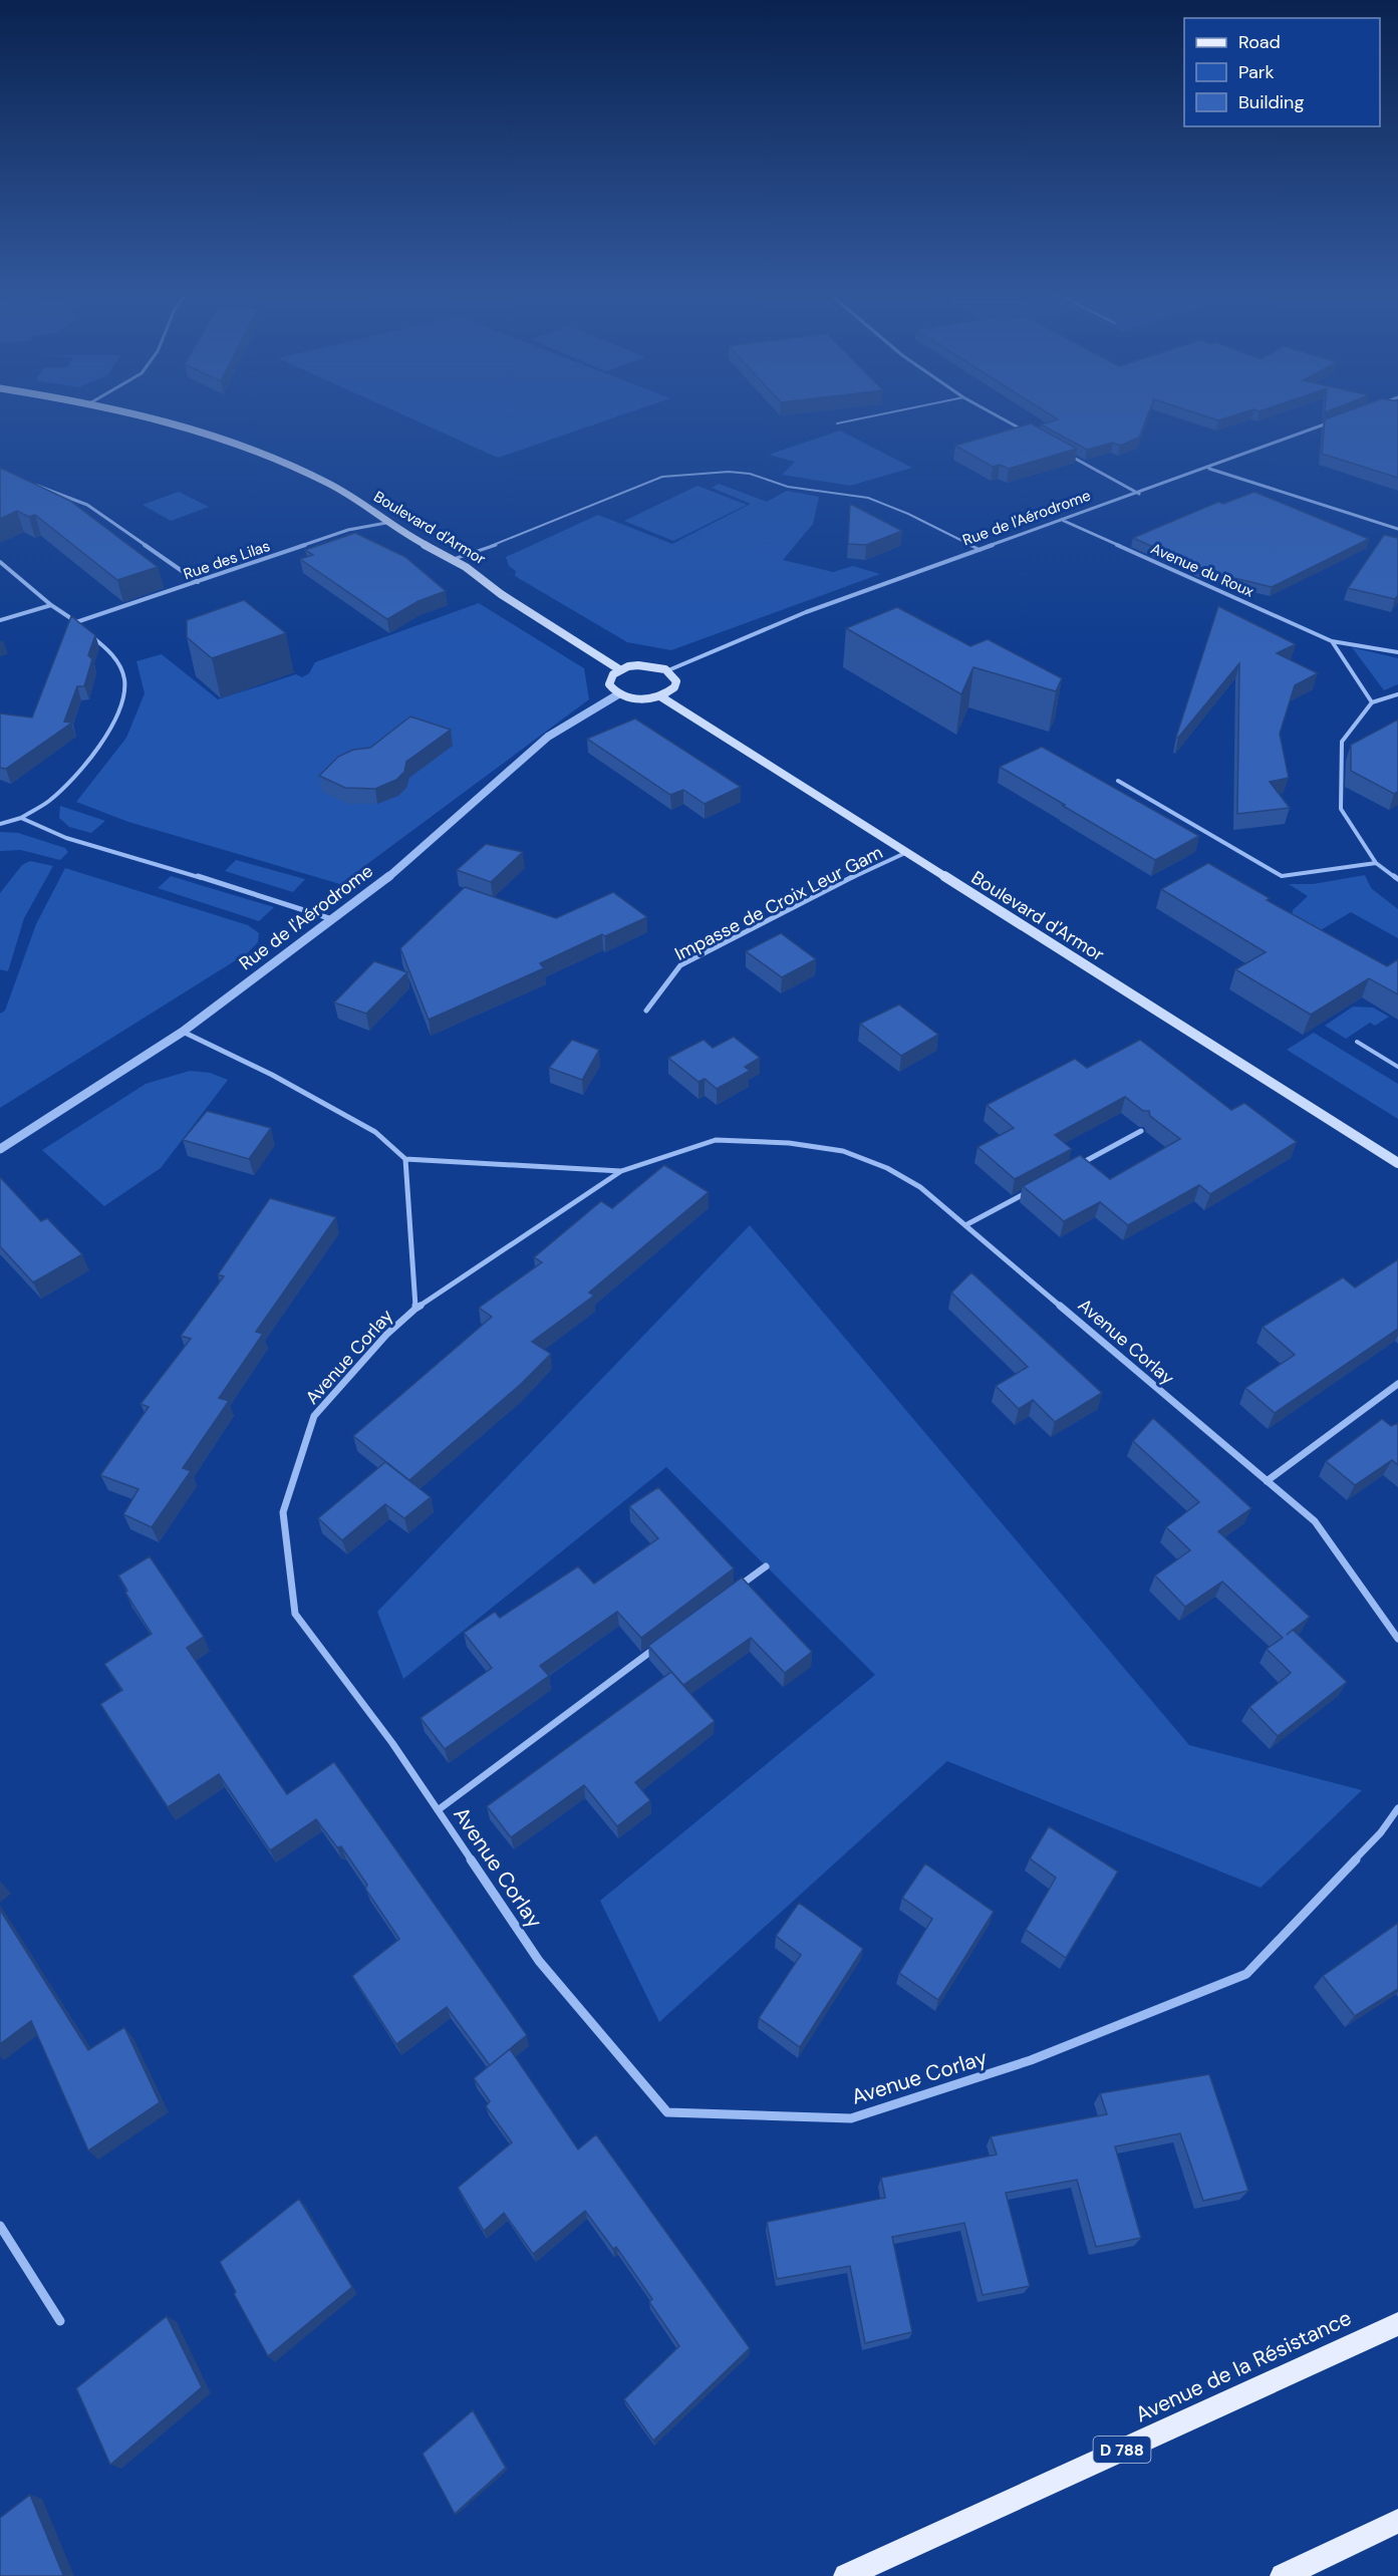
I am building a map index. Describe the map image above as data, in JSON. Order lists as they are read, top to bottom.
{
  "streets": {
    "main road": ["Boulevard d'Armor", "Avenue de la Résistance", "D 788"],
    "street": [
      "Rue de l'Aérodrome",
      "Rue des Lilas",
      "Avenue du Roux",
      "Impasse de Croix Leur Gam",
      "Avenue Corlay"
    ]
  },
  "crossings": [
    ["Rue de l'Aérodrome", "Avenue du Roux"],
    ["Boulevard d'Armor", "Rue des Lilas"],
    ["Boulevard d'Armor", "Impasse de Croix Leur Gam"]
  ],
  "legend": ["Road", "Park", "Building"]
}
